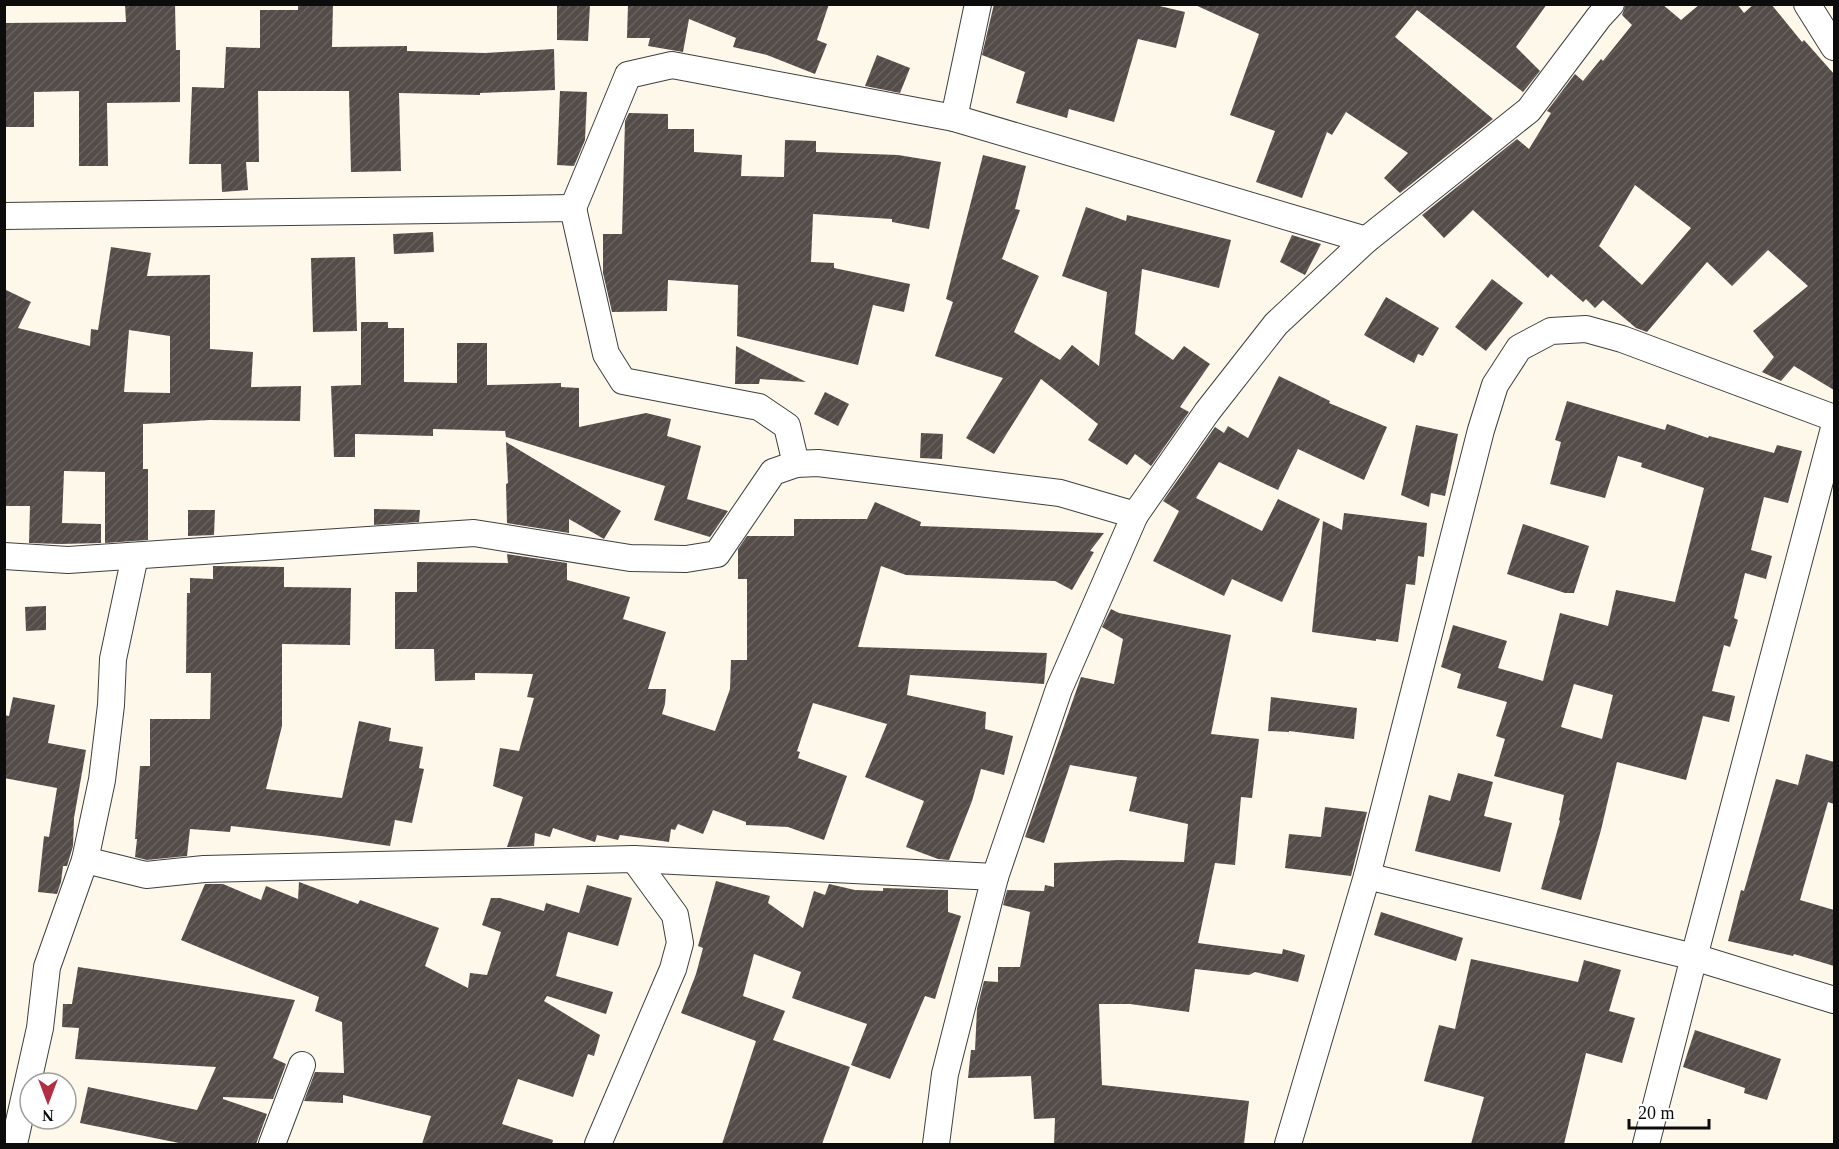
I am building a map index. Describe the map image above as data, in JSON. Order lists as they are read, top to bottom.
{
  "scale_bar": "20 m",
  "north": "bottom"
}
